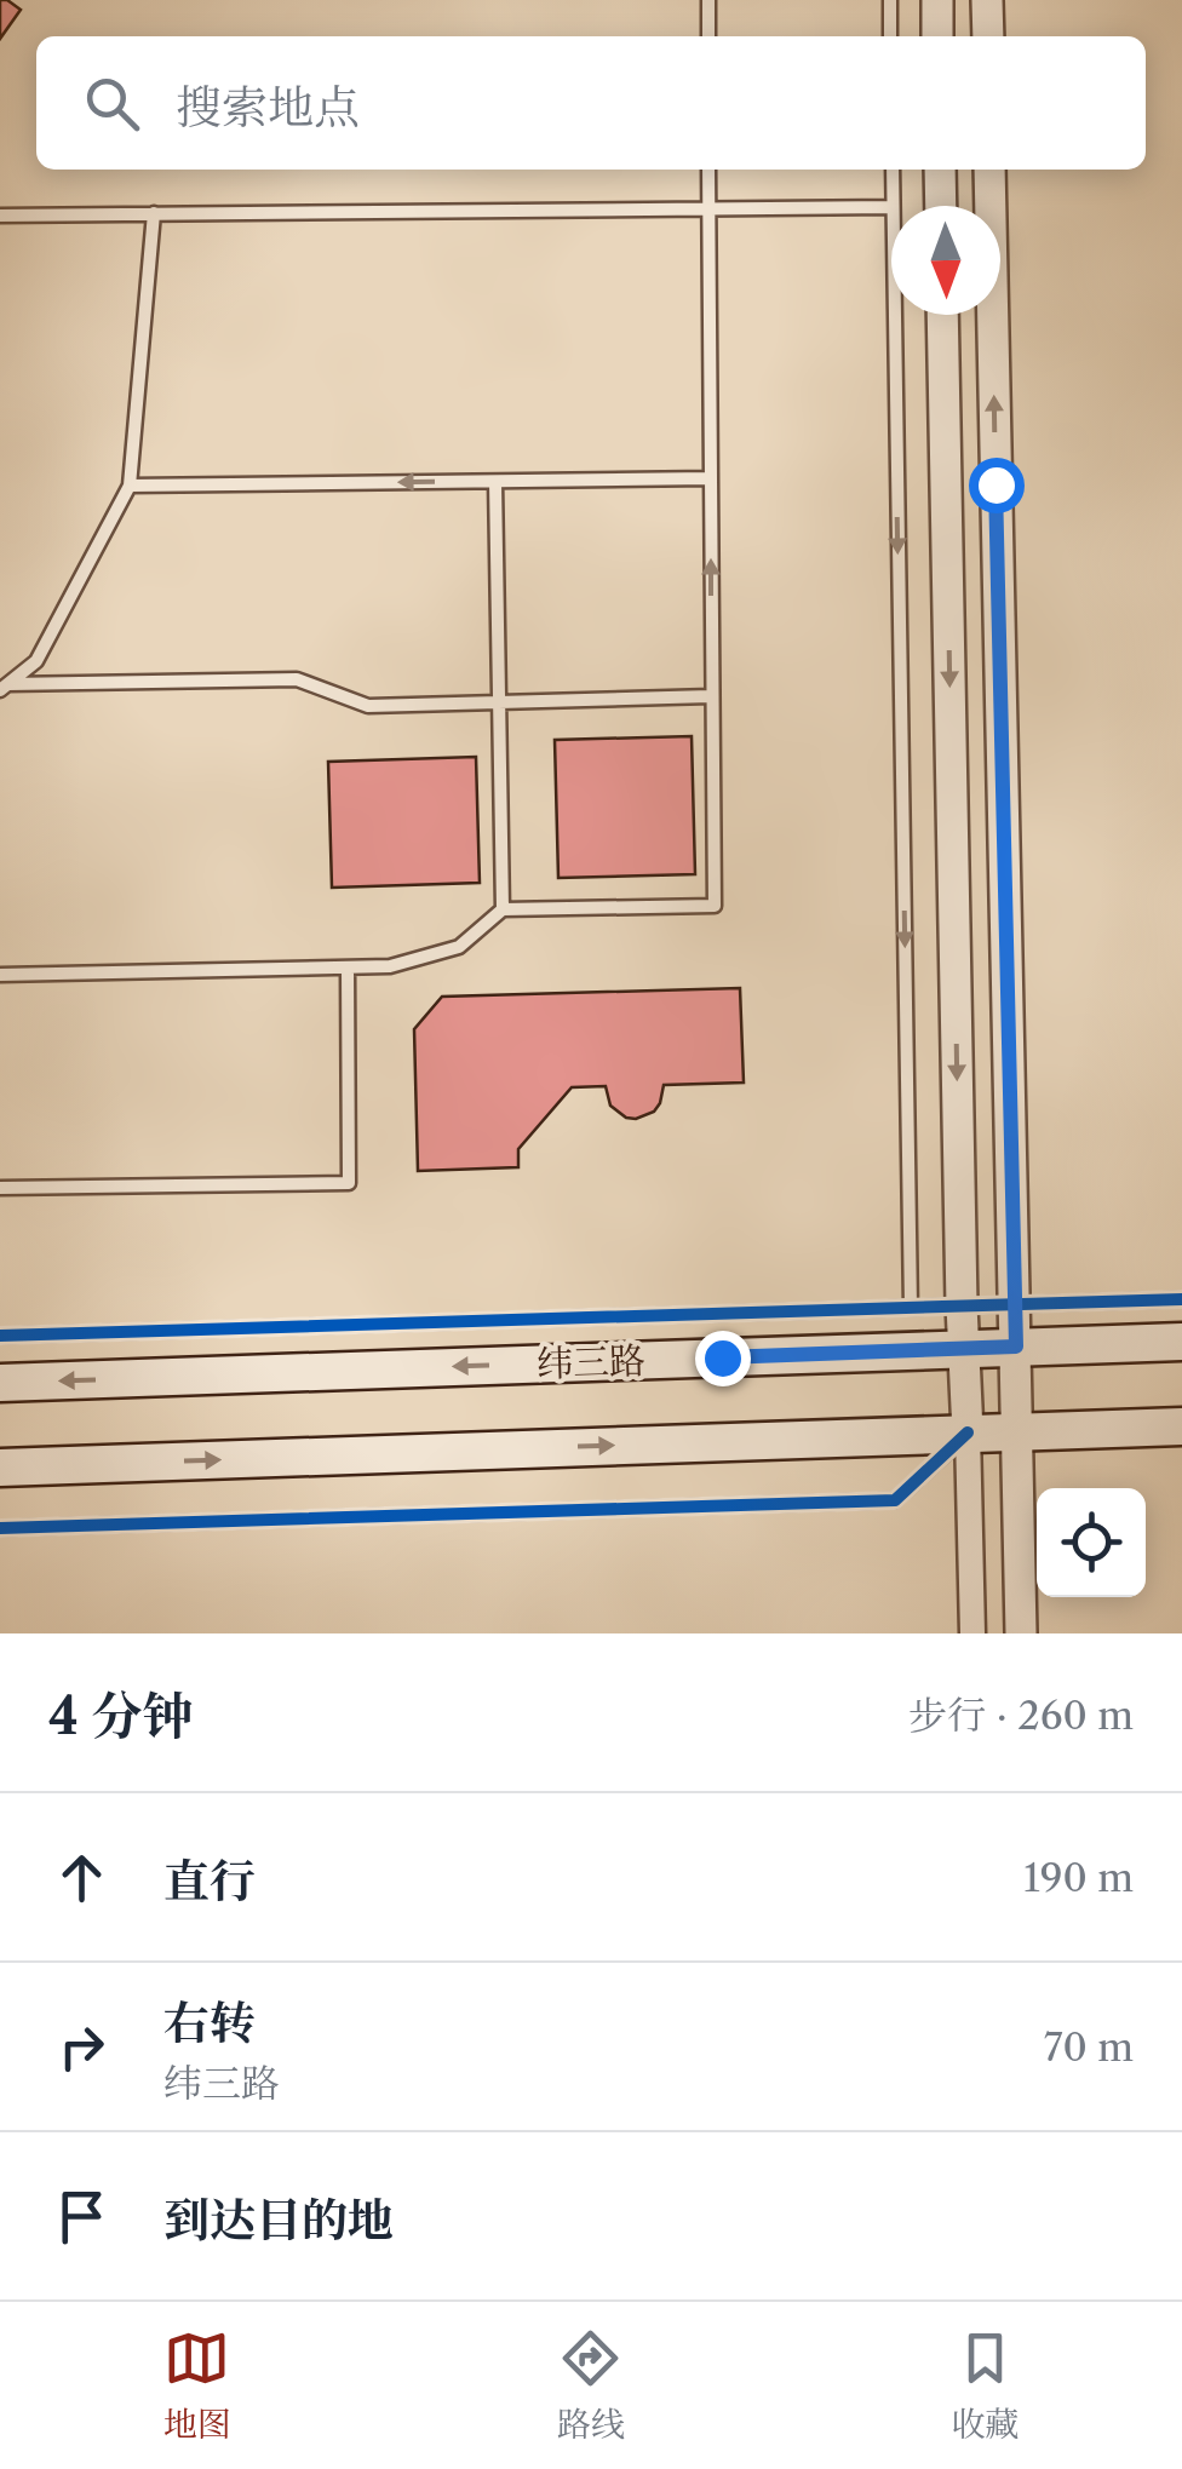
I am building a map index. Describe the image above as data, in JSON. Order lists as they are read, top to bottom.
{
  "streets": {
    "main road": ["纬三路"]
  },
  "north": "bottom",
  "page": {
    "search": "搜索地点",
    "heading": ["4 分钟", "步行 · 260 m"],
    "list": [
      ["直行", "190 m"],
      ["右转", "纬三路", "70 m"],
      "到达目的地"
    ],
    "nav": ["地图", "路线", "收藏"]
  }
}
